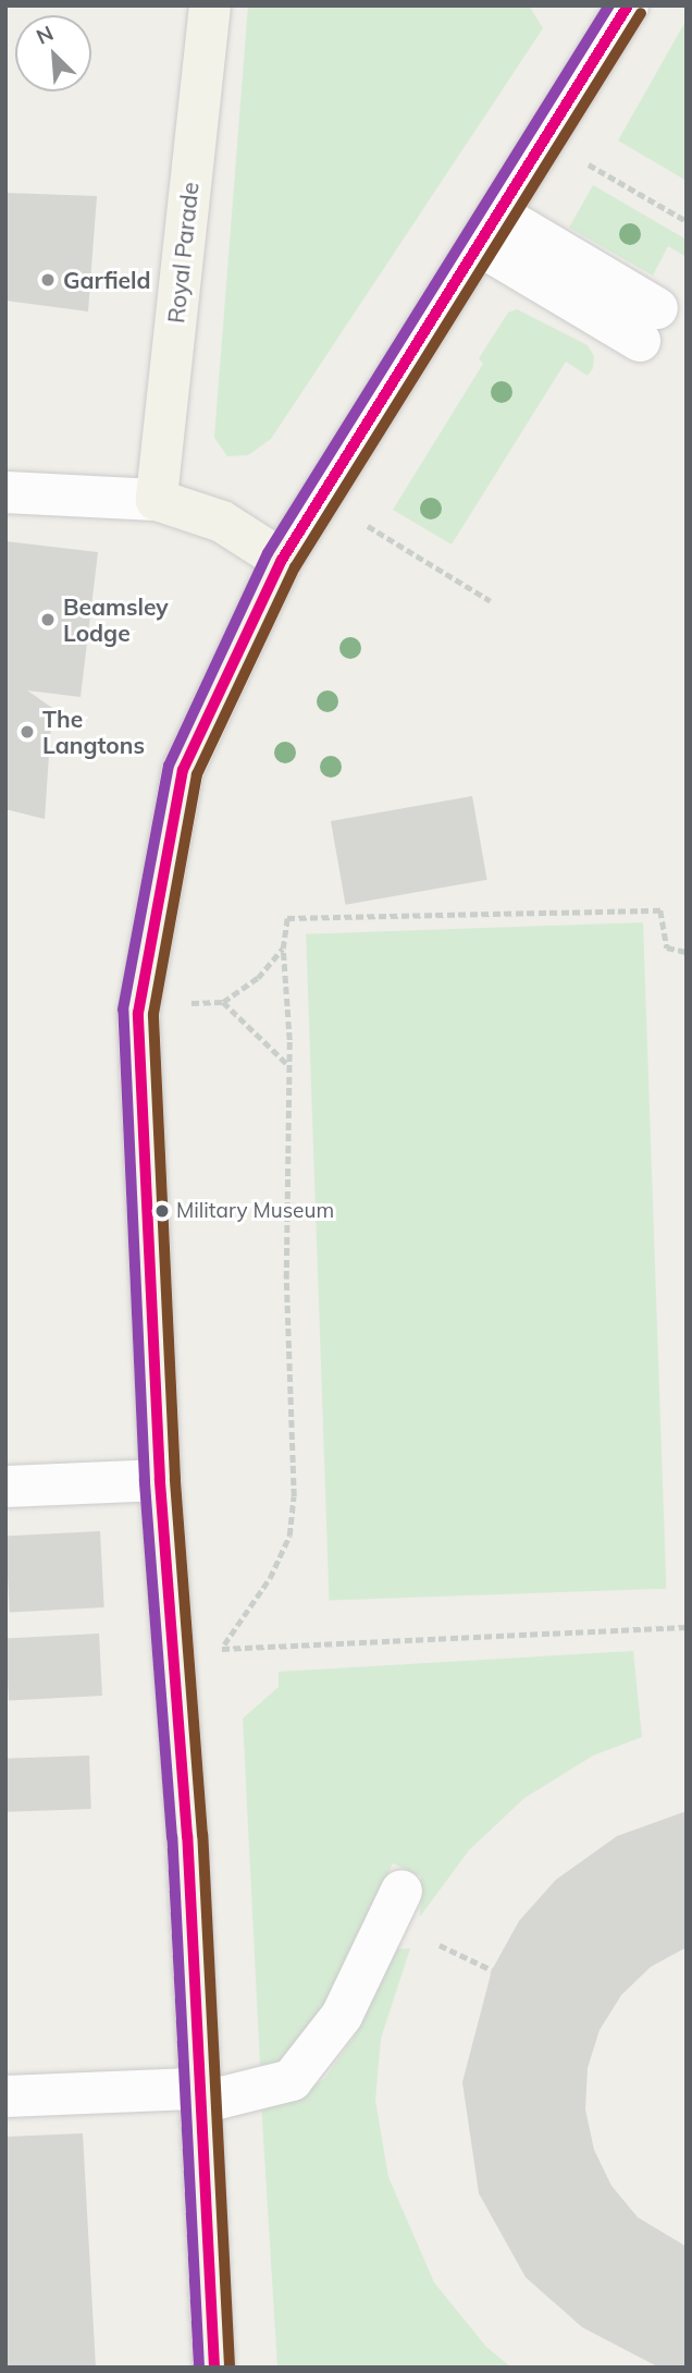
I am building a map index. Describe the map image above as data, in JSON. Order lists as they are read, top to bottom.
{
  "streets": {
    "main road": ["Royal Parade"]
  },
  "places": [
    "Garfield",
    "Beamsley Lodge",
    "The Langtons",
    "Military Museum"
  ],
  "north": "top left"
}
